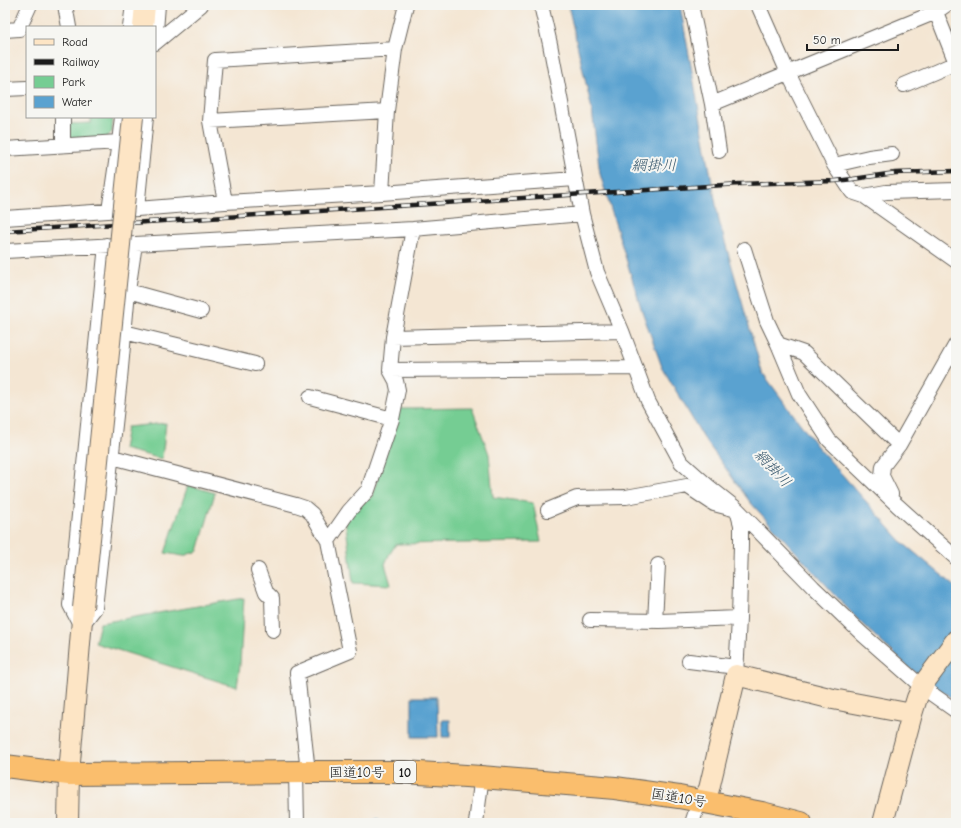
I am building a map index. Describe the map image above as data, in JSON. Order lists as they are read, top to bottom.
{
  "streets": {
    "highway": ["国道10号", "10"]
  },
  "water": ["網掛川"],
  "legend": [
    "Road",
    "Railway",
    "Park",
    "Water"
  ],
  "scale_bar": "50 m"
}
